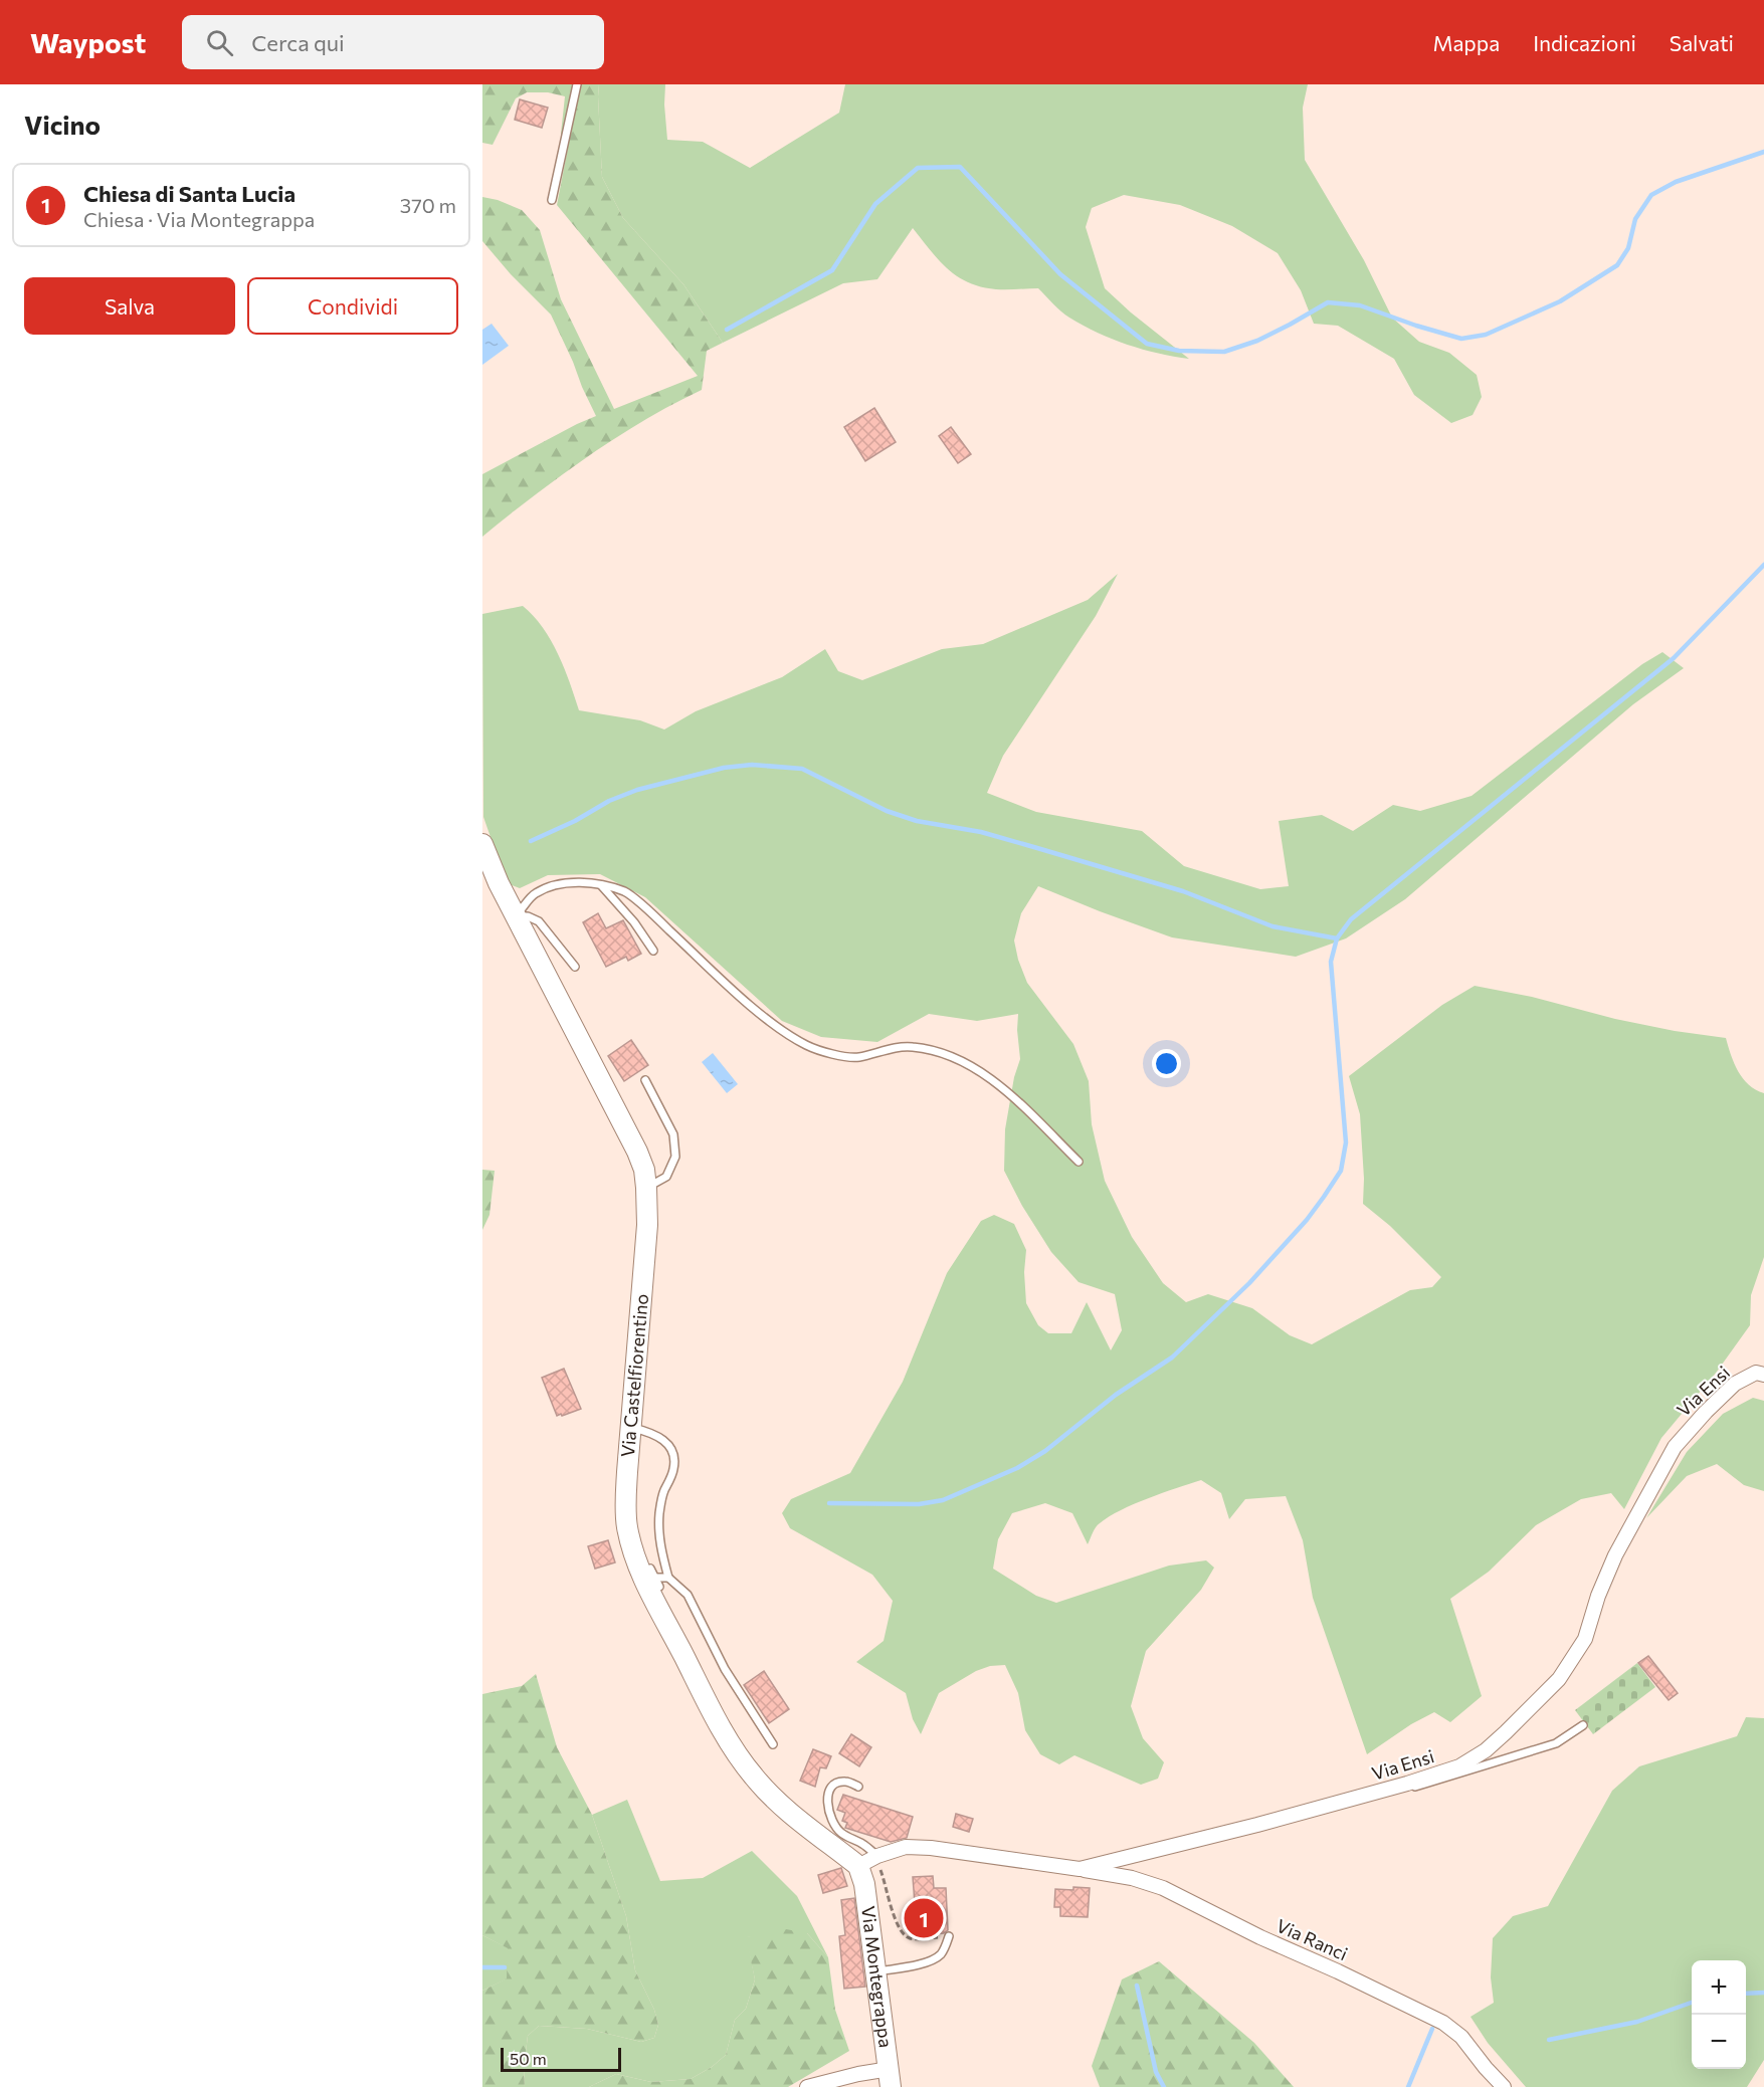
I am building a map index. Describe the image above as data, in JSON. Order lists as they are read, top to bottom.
{
  "streets": {
    "street": [
      "Via Castelfiorentino",
      "Via Ensi",
      "Via Ranci",
      "Via Montegrappa"
    ]
  },
  "crossings": [
    ["Via Castelfiorentino", "Via Ensi"],
    ["Via Castelfiorentino", "Via Montegrappa"],
    ["Via Ensi", "Via Ranci"],
    ["Via Ensi", "Via Montegrappa"]
  ],
  "scale_bar": "50 m",
  "page": {
    "header": "Waypost",
    "search": "Cerca qui",
    "nav": ["Mappa", "Indicazioni", "Salvati"],
    "heading": "Vicino",
    "list": [
      {
        "mark": "1",
        "name": "Chiesa di Santa Lucia",
        "note": "Chiesa · Via Montegrappa",
        "value": "370 m"
      }
    ],
    "buttons": ["Salva", "Condividi"],
    "pins": "1",
    "map_buttons": ["+", "−"],
    "scale": "50 m"
  }
}
